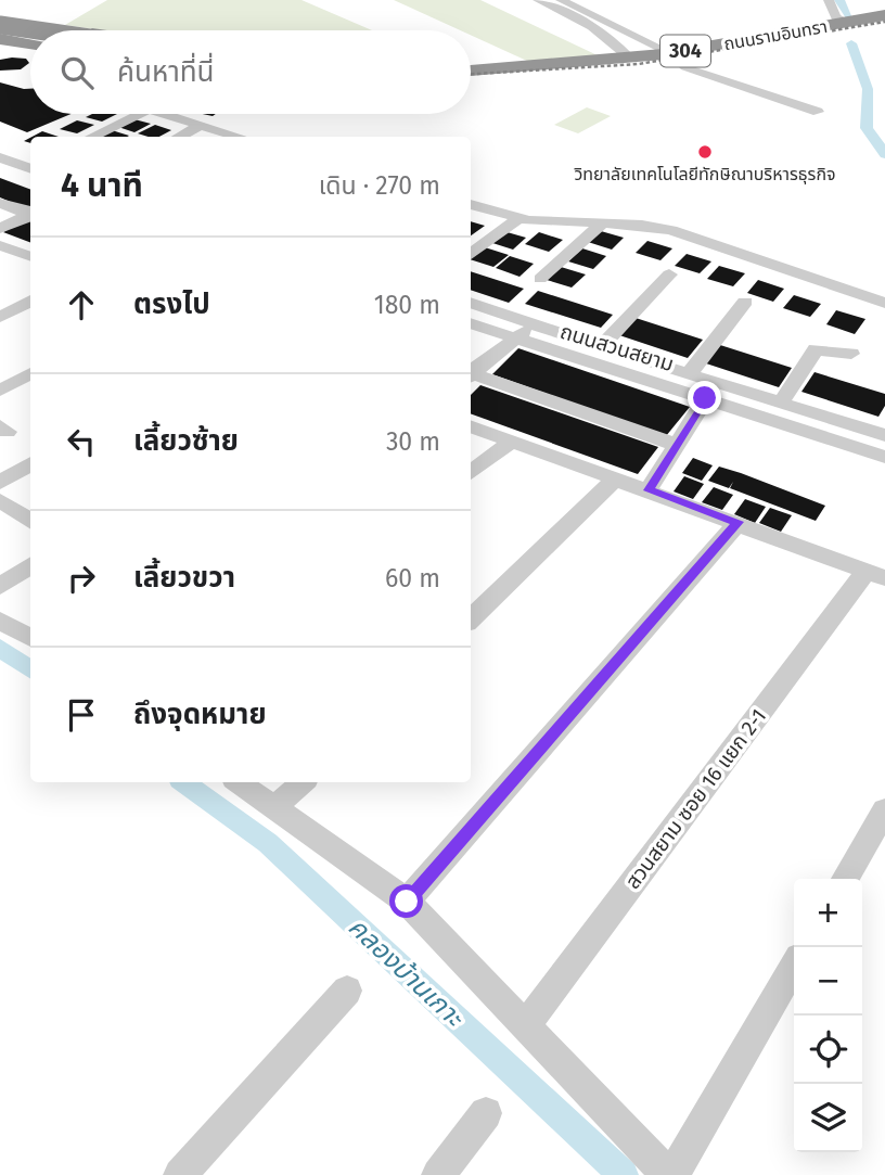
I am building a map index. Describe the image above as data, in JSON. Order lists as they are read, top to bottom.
{
  "streets": {
    "highway": ["ถนนรามอินทรา", "304"],
    "street": ["ถนนสวนสยาม", "สวนสยาม ซอย 16 แยก 2-1"]
  },
  "water": ["คลองบ้านเกาะ"],
  "places": ["วิทยาลัยเทคโนโลยีทักษิณาบริหารธุรกิจ"],
  "page": {
    "search": "ค้นหาที่นี่",
    "heading": ["4 นาที", "เดิน · 270 m"],
    "list": [
      ["ตรงไป", "180 m"],
      ["เลี้ยวซ้าย", "30 m"],
      ["เลี้ยวขวา", "60 m"],
      "ถึงจุดหมาย"
    ],
    "map_buttons": ["+", "−"]
  }
}
